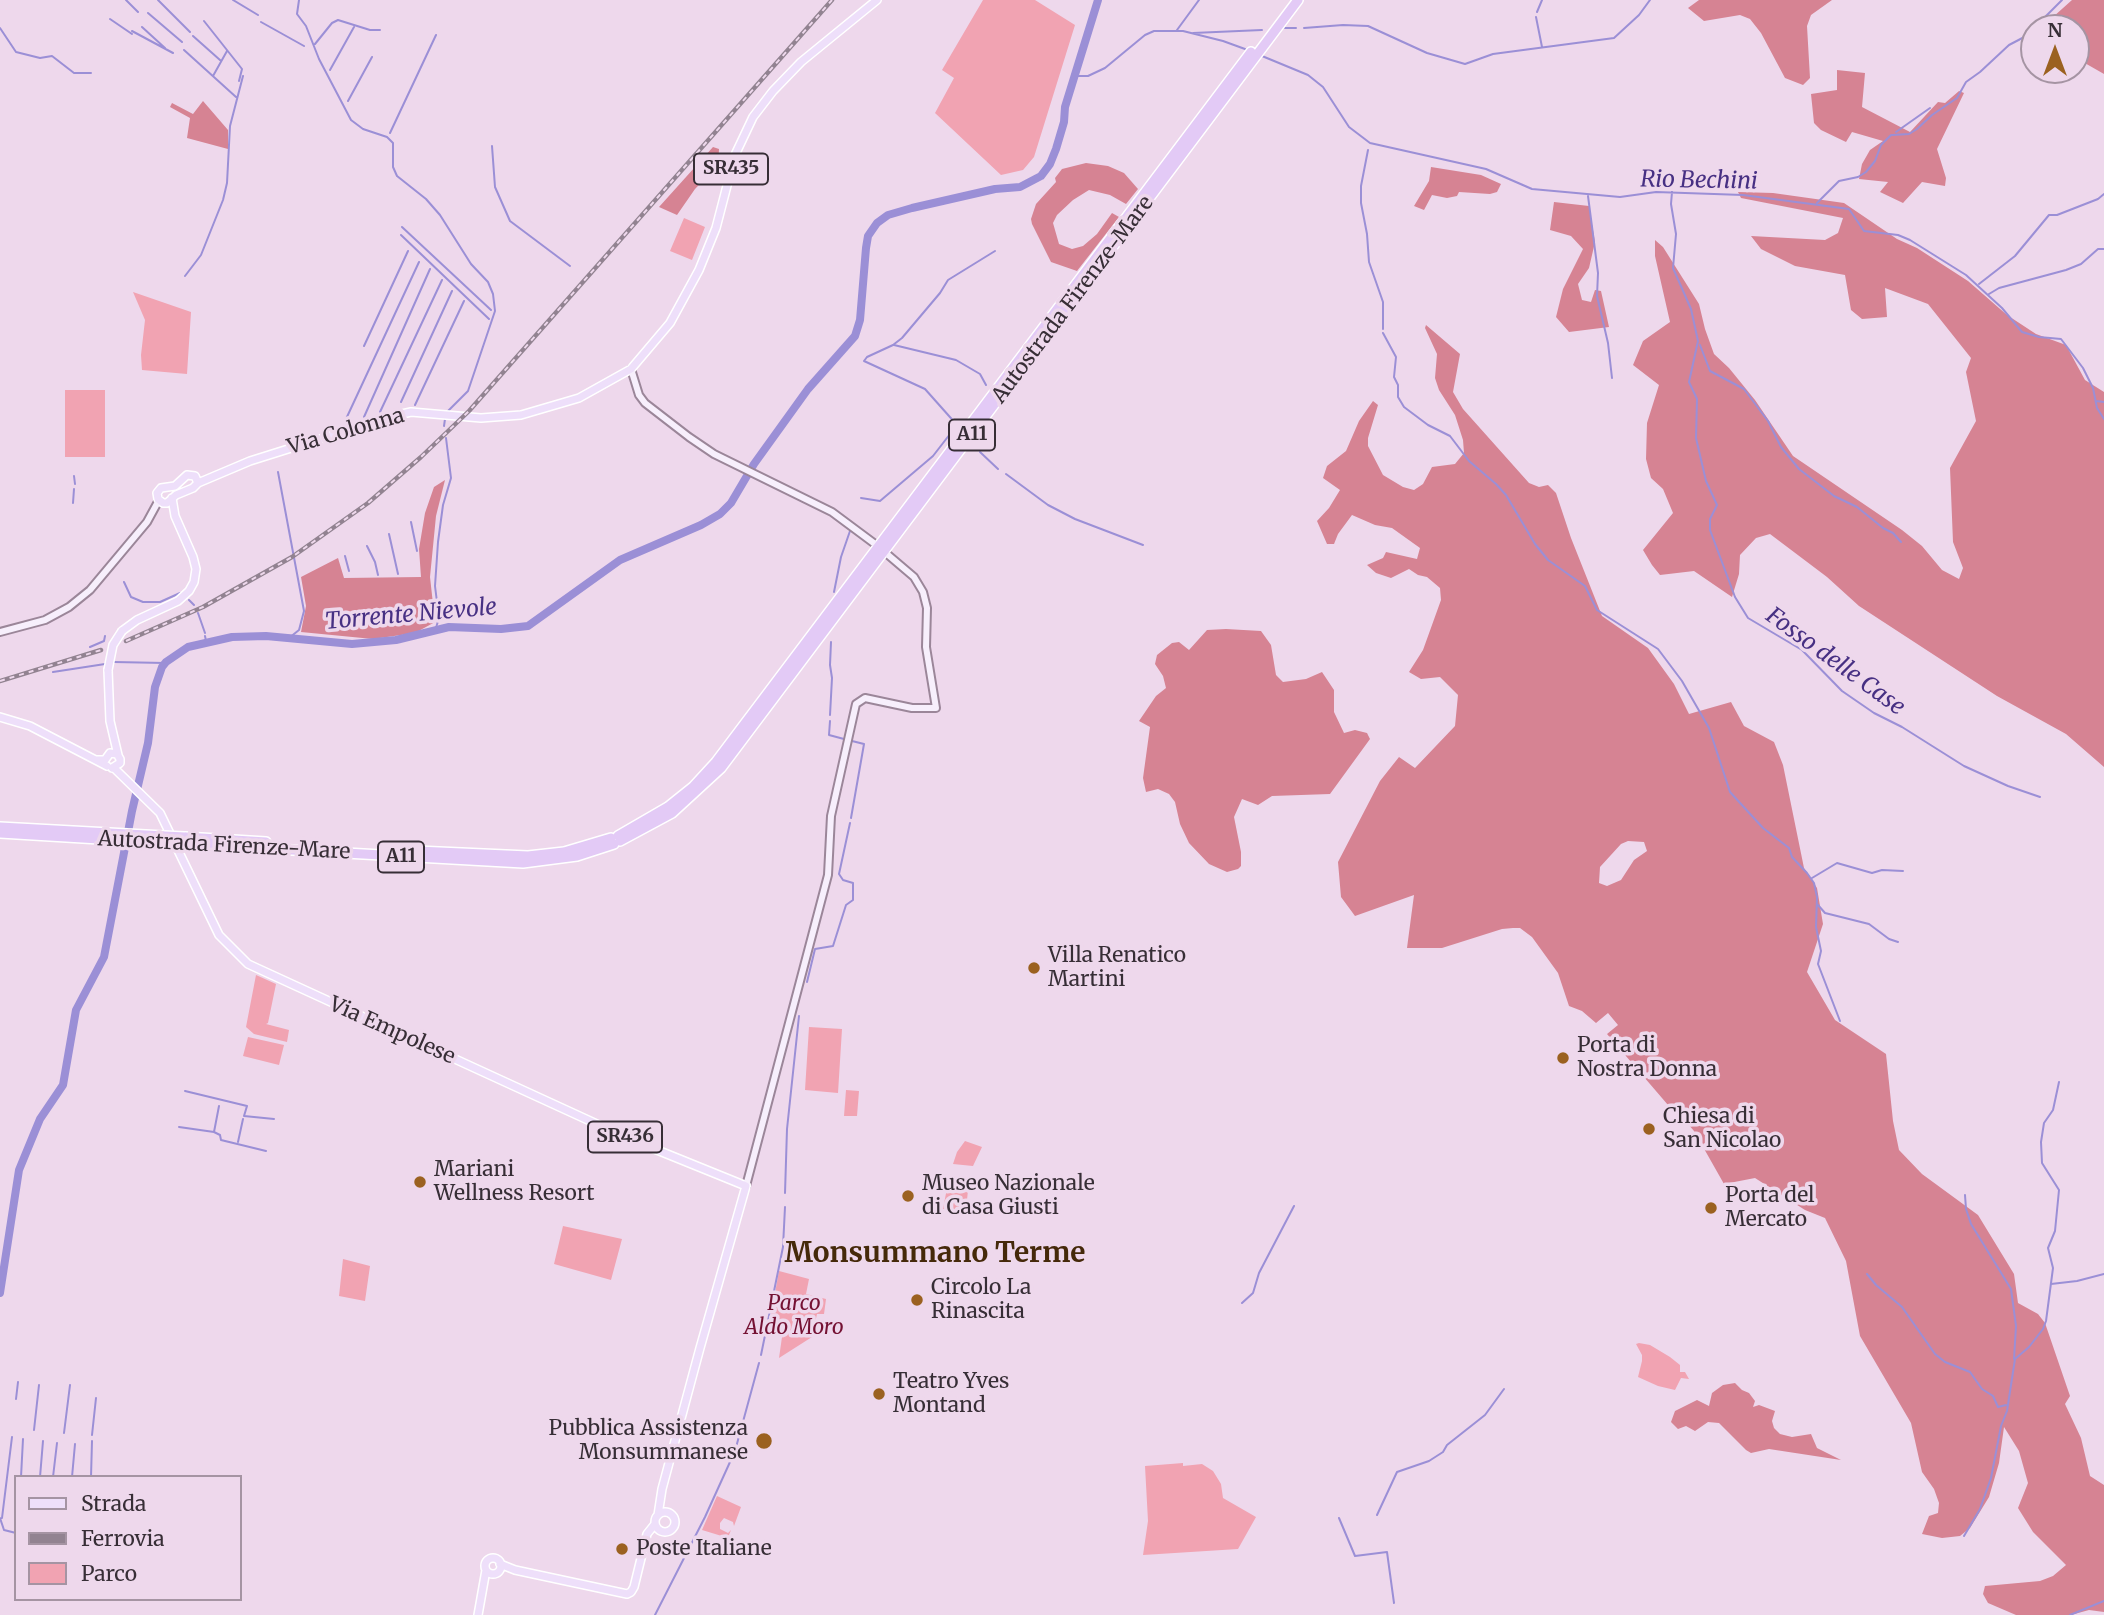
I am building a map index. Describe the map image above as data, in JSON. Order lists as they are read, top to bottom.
{
  "streets": {
    "highway": ["Autostrada Firenze-Mare", "A11"],
    "main road": [
      "SR435",
      "Via Colonna",
      "Via Empolese",
      "SR436"
    ]
  },
  "crossings": [
    ["SR435", "Via Colonna"]
  ],
  "districts": ["Monsummano Terme"],
  "water": ["Rio Bechini", "Torrente Nievole", "Fosso delle Case"],
  "parks": ["Parco Aldo Moro"],
  "places": [
    "Villa Renatico Martini",
    "Porta di Nostra Donna",
    "Chiesa di San Nicolao",
    "Mariani Wellness Resort",
    "Museo Nazionale di Casa Giusti",
    "Porta del Mercato",
    "Circolo La Rinascita",
    "Teatro Yves Montand",
    "Pubblica Assistenza Monsummanese",
    "Poste Italiane"
  ],
  "legend": ["Strada", "Ferrovia", "Parco"],
  "north": "top"
}
